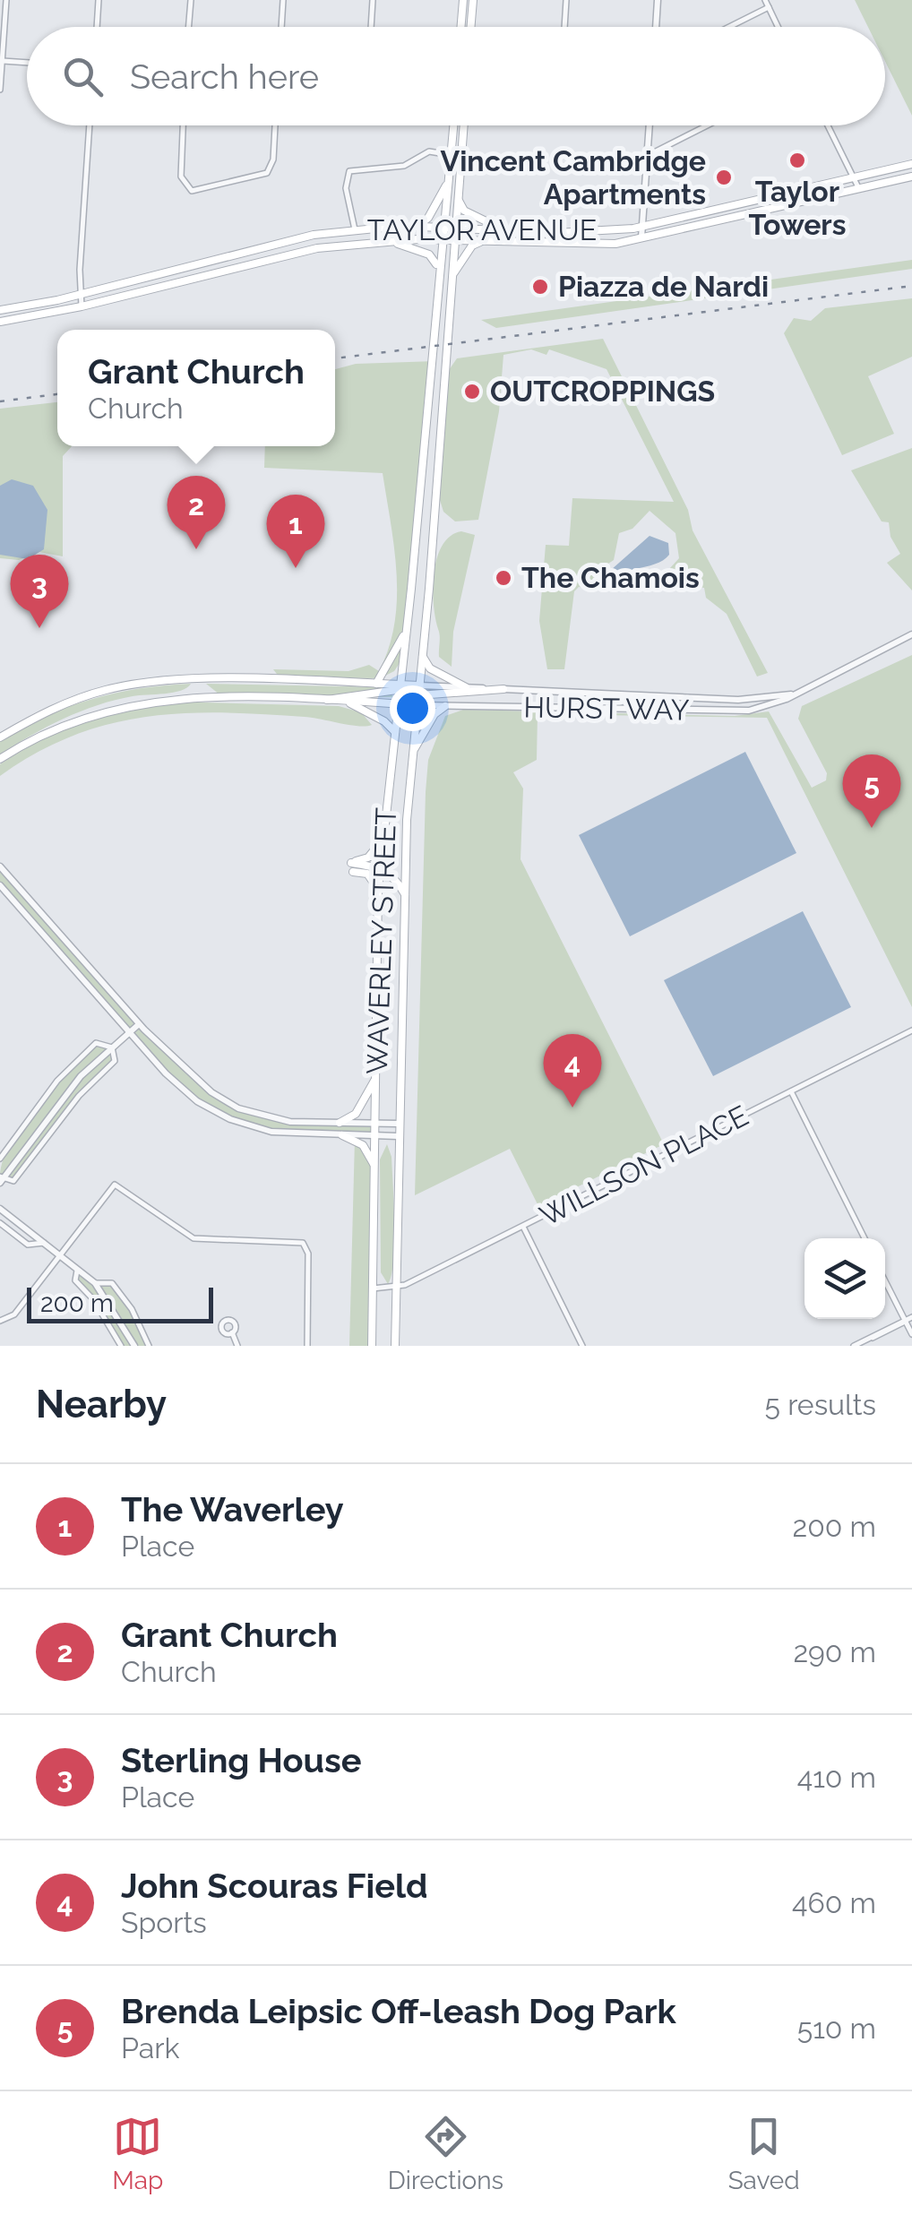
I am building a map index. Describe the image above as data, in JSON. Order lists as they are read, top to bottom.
{
  "streets": {
    "main road": ["TAYLOR AVENUE", "WAVERLEY STREET"],
    "street": ["HURST WAY", "WILLSON PLACE"]
  },
  "crossings": [
    ["TAYLOR AVENUE", "WAVERLEY STREET"],
    ["HURST WAY", "WAVERLEY STREET"],
    ["WAVERLEY STREET", "WILLSON PLACE"]
  ],
  "places": [
    "Taylor Towers",
    "Vincent Cambridge Apartments",
    "Piazza de Nardi",
    "OUTCROPPINGS",
    "The Chamois"
  ],
  "scale_bar": "200 m",
  "page": {
    "search": "Search here",
    "popup": ["Grant Church", "Church"],
    "pins": [
      "2",
      "1",
      "3",
      "5",
      "4"
    ],
    "scale": "200 m",
    "heading": ["Nearby", "5 results"],
    "list": [
      {
        "mark": "1",
        "name": "The Waverley",
        "note": "Place",
        "value": "200 m"
      },
      {
        "mark": "2",
        "name": "Grant Church",
        "note": "Church",
        "value": "290 m"
      },
      {
        "mark": "3",
        "name": "Sterling House",
        "note": "Place",
        "value": "410 m"
      },
      {
        "mark": "4",
        "name": "John Scouras Field",
        "note": "Sports",
        "value": "460 m"
      },
      {
        "mark": "5",
        "name": "Brenda Leipsic Off-leash Dog Park",
        "note": "Park",
        "value": "510 m"
      }
    ],
    "nav": ["Map", "Directions", "Saved"]
  }
}
